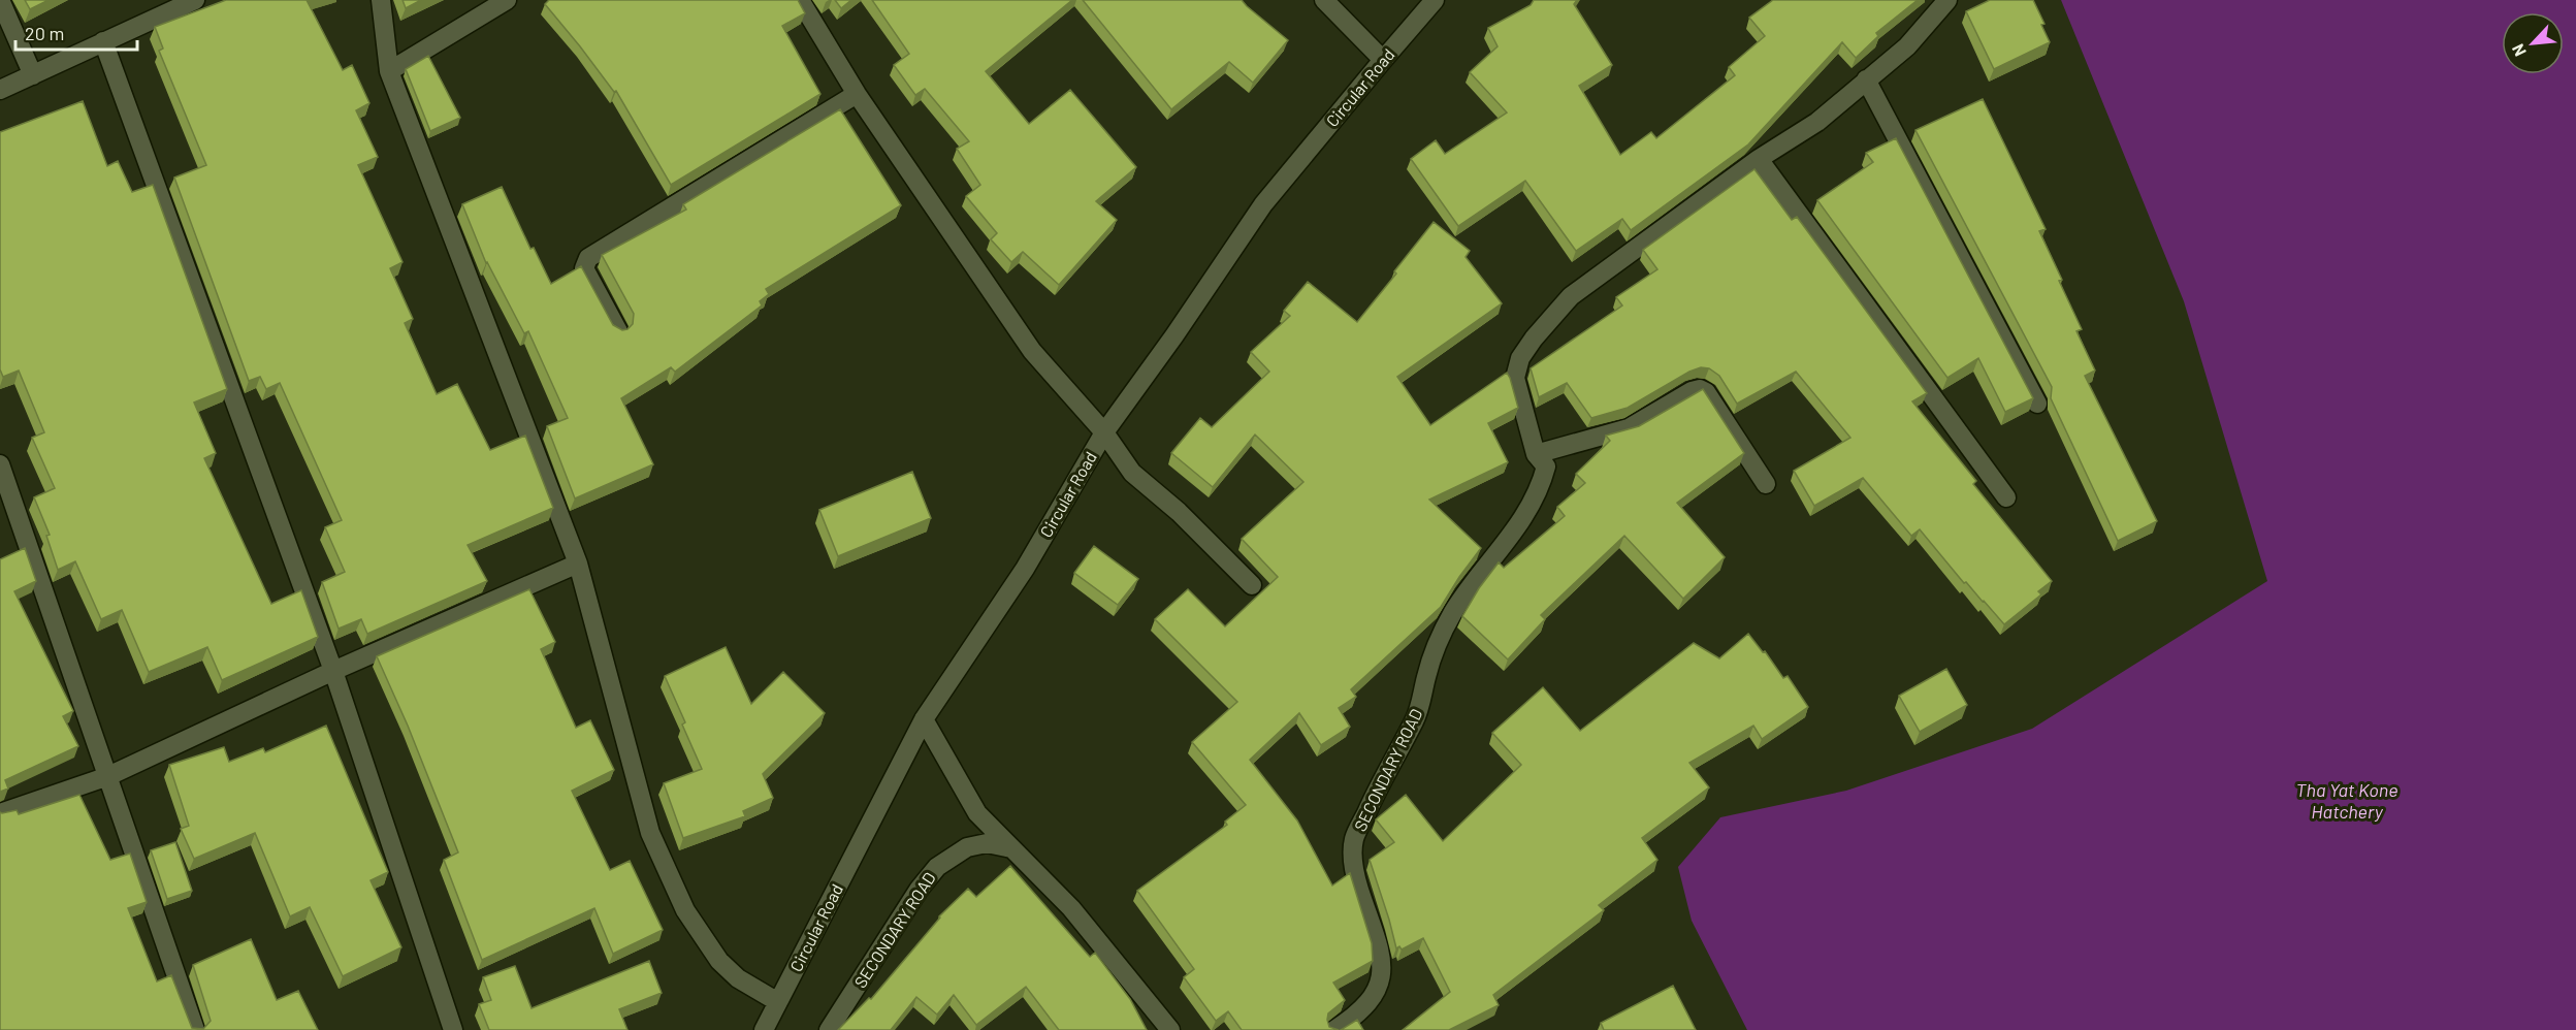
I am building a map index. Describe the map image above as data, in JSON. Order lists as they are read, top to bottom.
{
  "streets": {
    "street": ["Circular Road", "SECONDARY ROAD"]
  },
  "water": ["Tha Yat Kone Hatchery"],
  "scale_bar": "20 m",
  "north": "bottom left"
}
